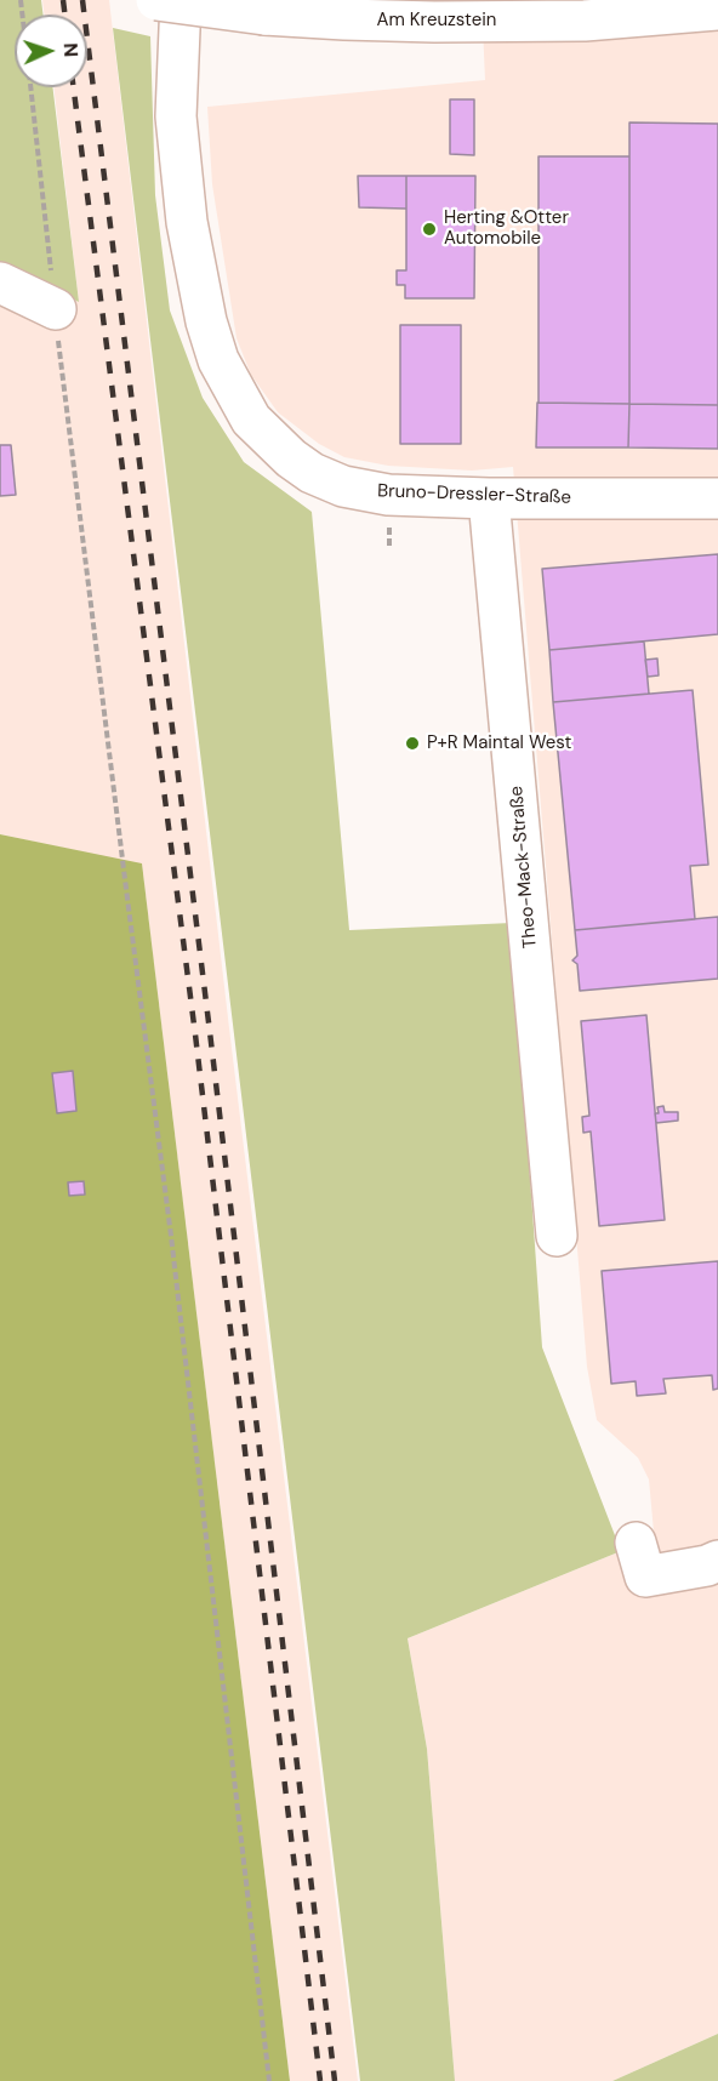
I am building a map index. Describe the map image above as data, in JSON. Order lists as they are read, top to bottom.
{
  "streets": {
    "street": ["Am Kreuzstein", "Bruno-Dressler-Straße", "Theo-Mack-Straße"]
  },
  "crossings": [
    ["Bruno-Dressler-Straße", "Theo-Mack-Straße"]
  ],
  "places": ["Herting &Otter Automobile", "P+R Maintal West"],
  "north": "right"
}
